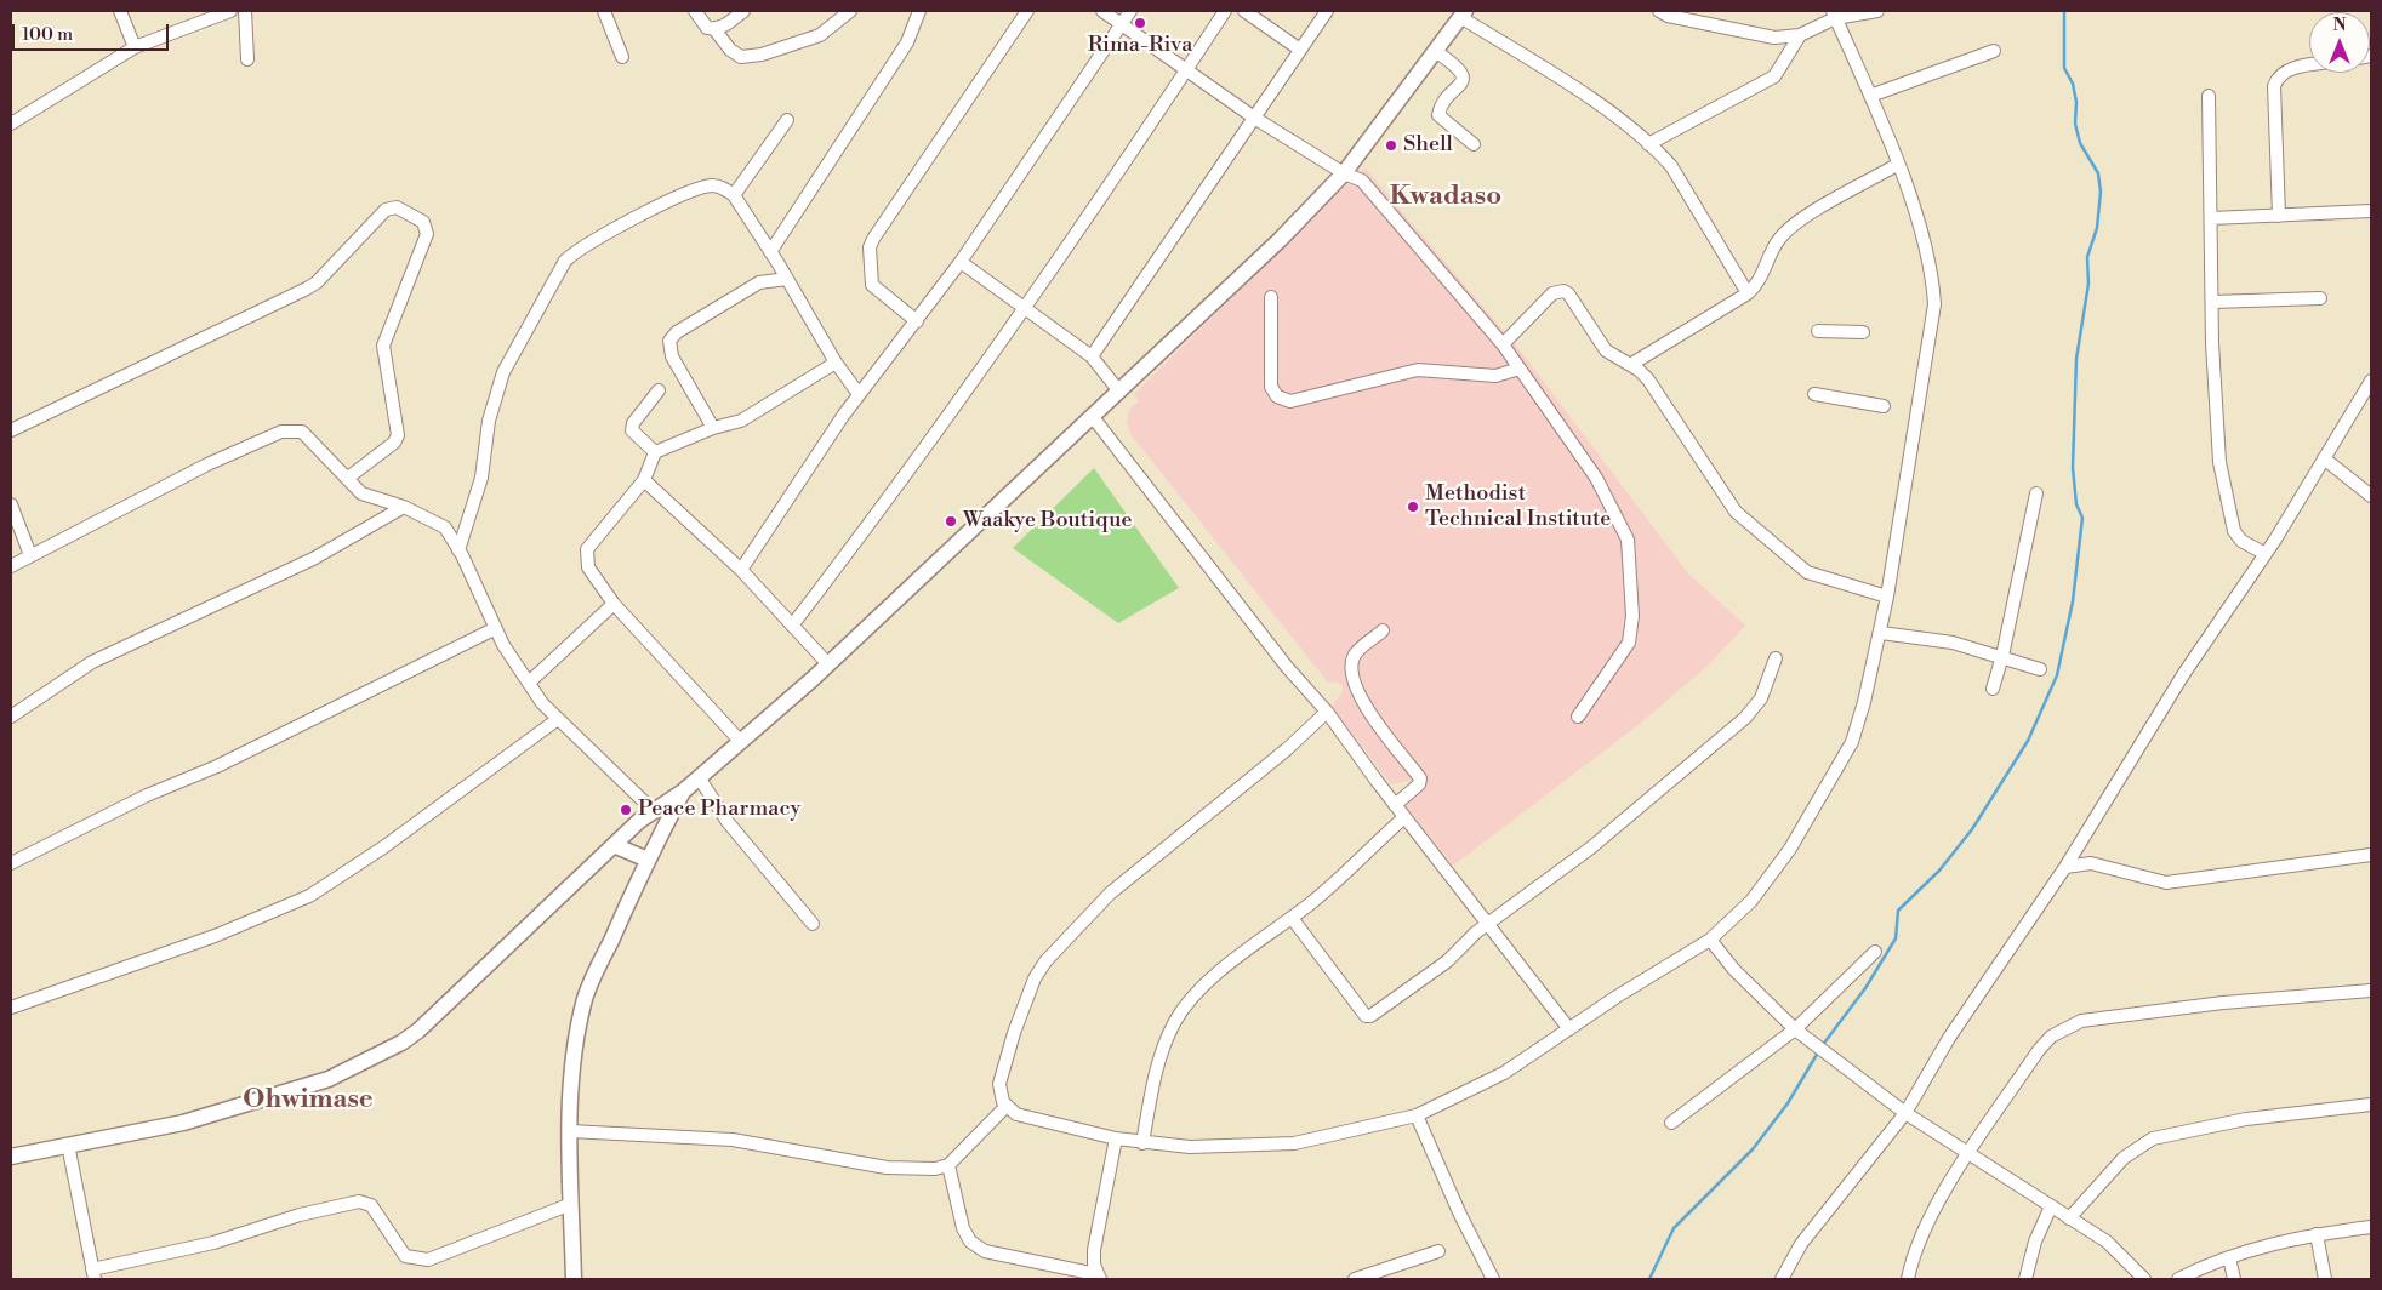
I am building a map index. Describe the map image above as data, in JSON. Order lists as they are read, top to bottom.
{
  "districts": ["Kwadaso", "Ohwimase"],
  "places": [
    "Rima-Riva",
    "Shell",
    "Methodist Technical Institute",
    "Waakye Boutique",
    "Peace Pharmacy"
  ],
  "scale_bar": "100 m",
  "north": "top"
}
